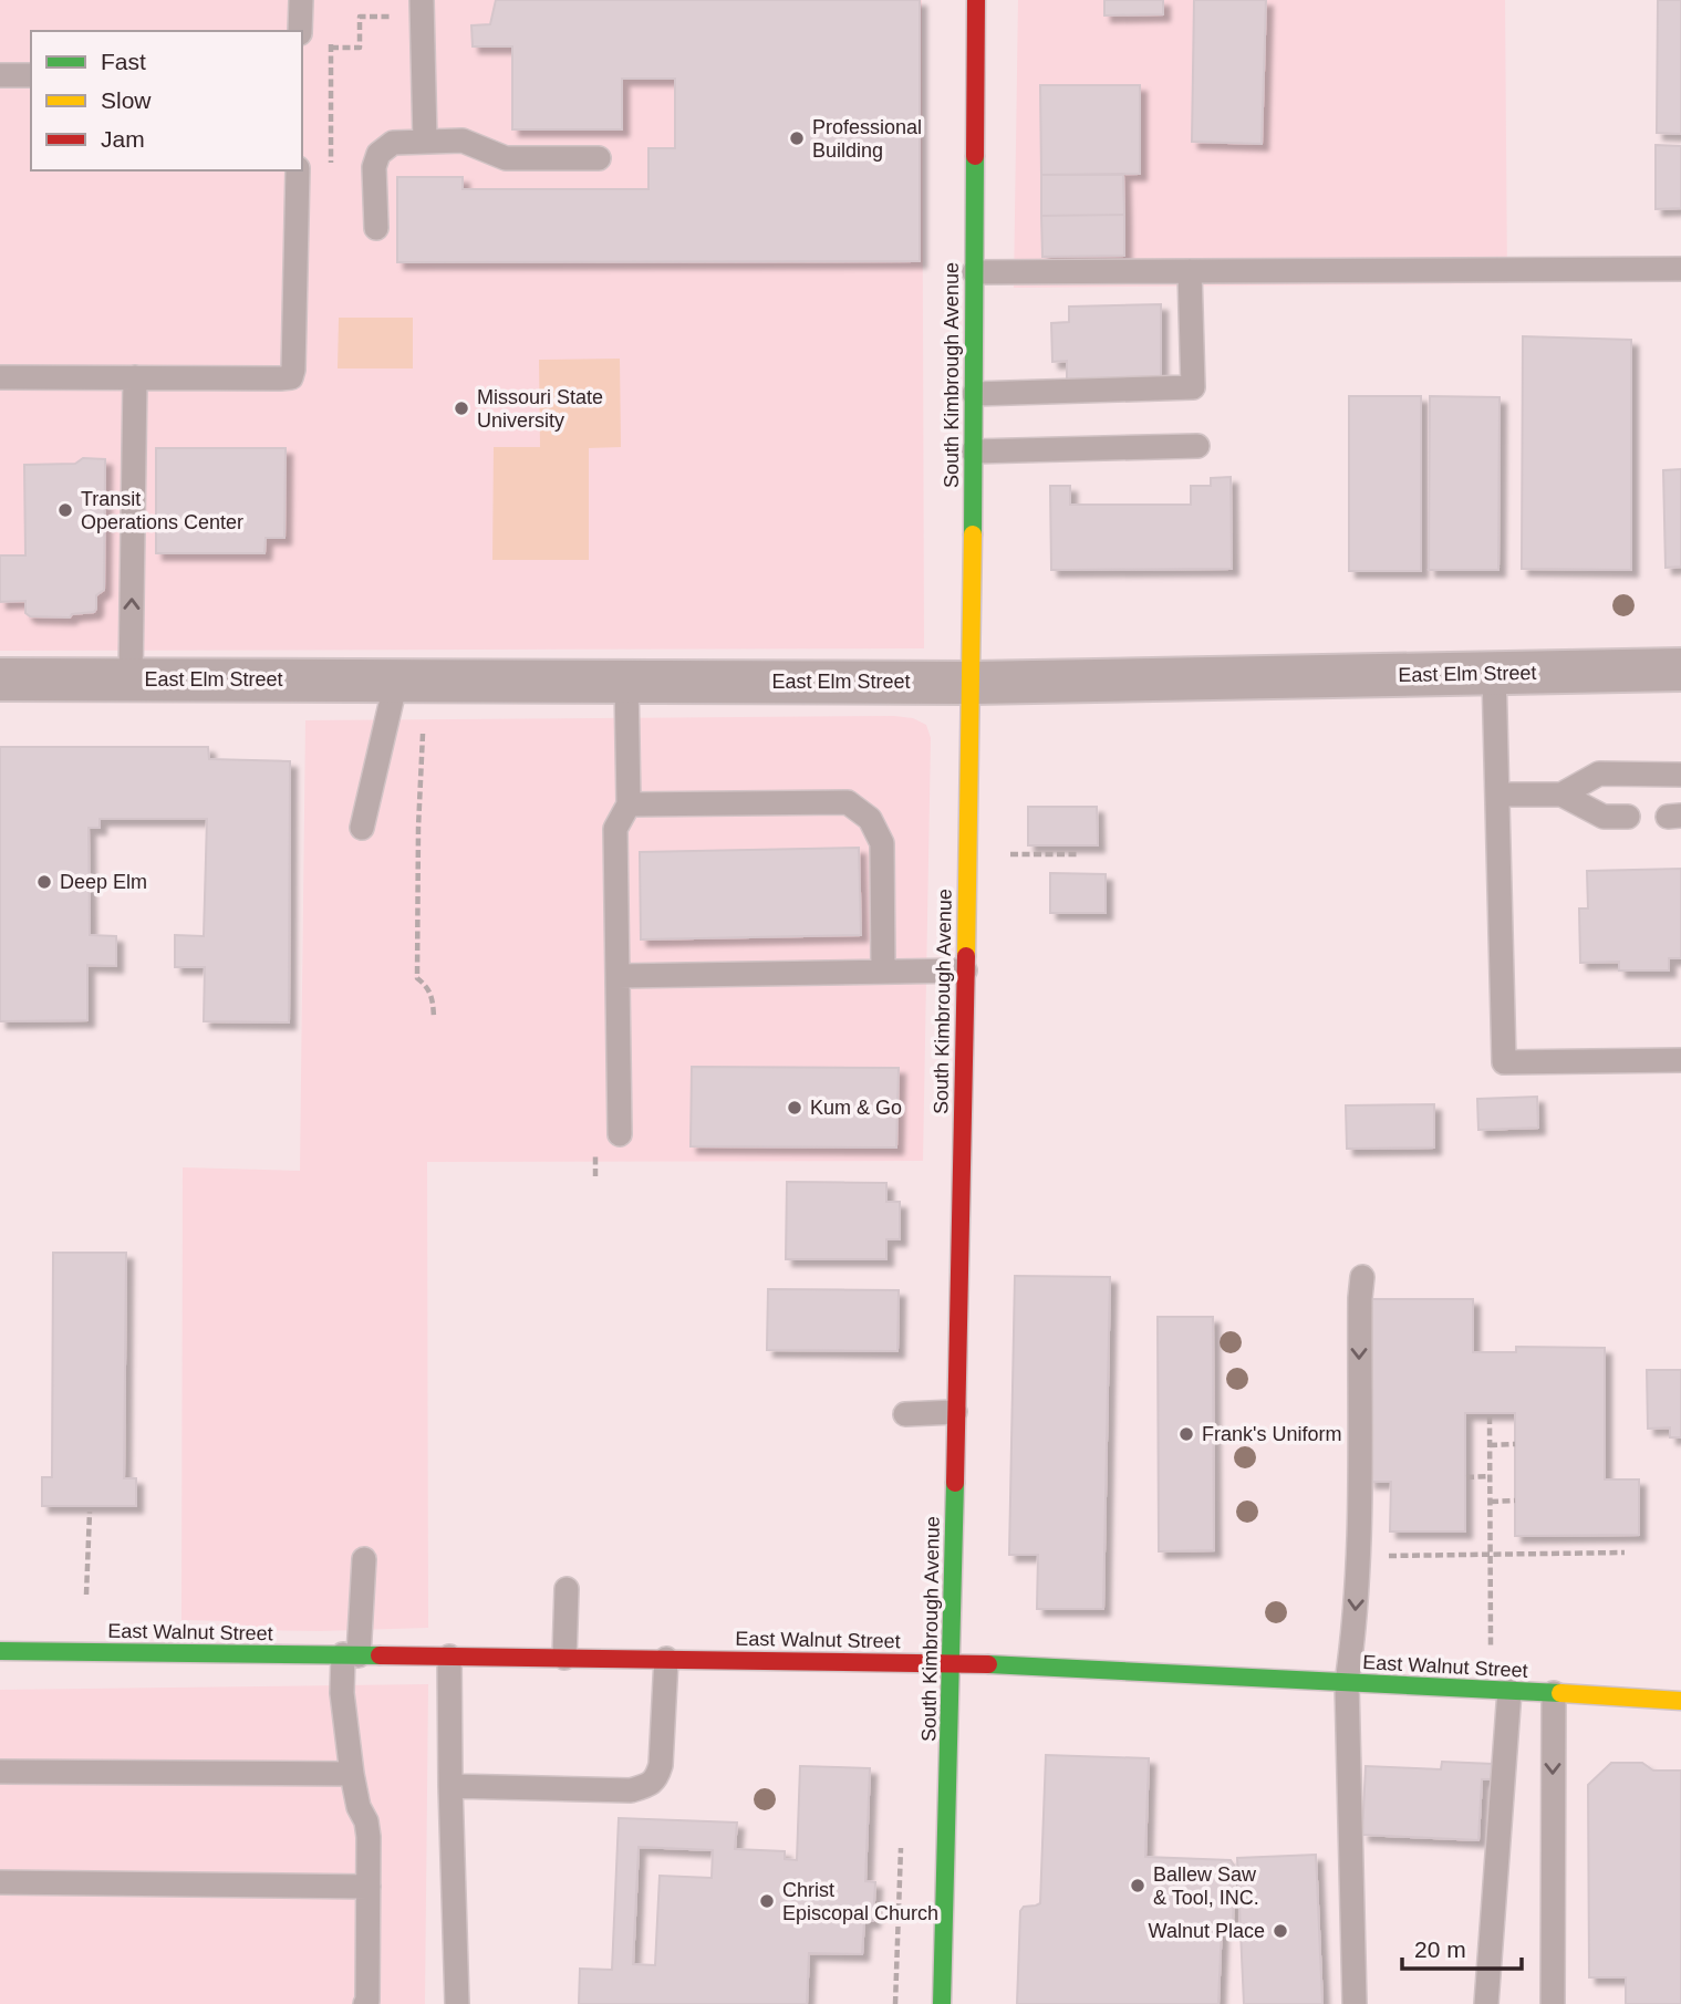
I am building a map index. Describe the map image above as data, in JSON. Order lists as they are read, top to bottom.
{
  "streets": {
    "main road": ["South Kimbrough Avenue", "East Walnut Street"],
    "street": ["East Elm Street"]
  },
  "crossings": [
    ["South Kimbrough Avenue", "East Elm Street"],
    ["South Kimbrough Avenue", "East Walnut Street"]
  ],
  "places": [
    "Professional Building",
    "Missouri State University",
    "Transit Operations Center",
    "Deep Elm",
    "Kum & Go",
    "Frank's Uniform",
    "Ballew Saw & Tool, INC.",
    "Christ Episcopal Church",
    "Walnut Place"
  ],
  "legend": ["Fast", "Slow", "Jam"],
  "scale_bar": "20 m"
}
